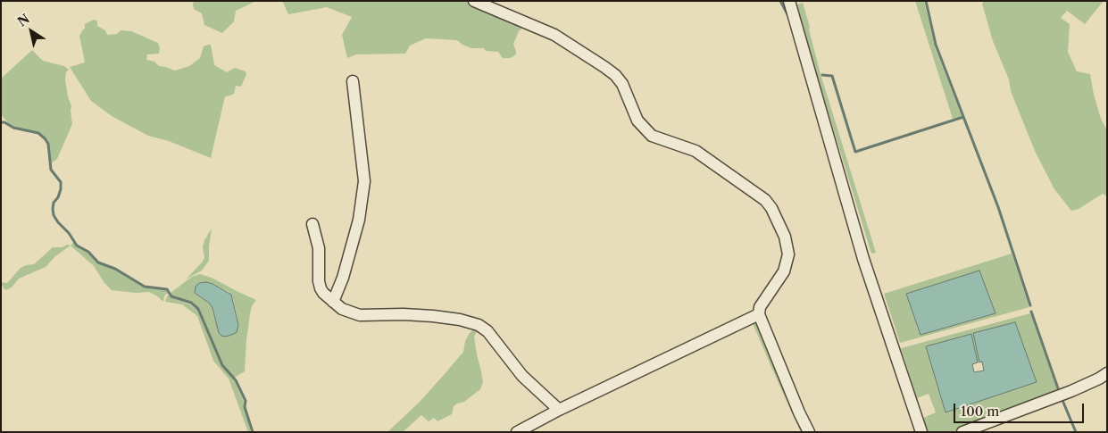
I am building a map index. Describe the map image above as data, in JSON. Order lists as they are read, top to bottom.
{
  "scale_bar": "100 m",
  "north": "top left"
}
